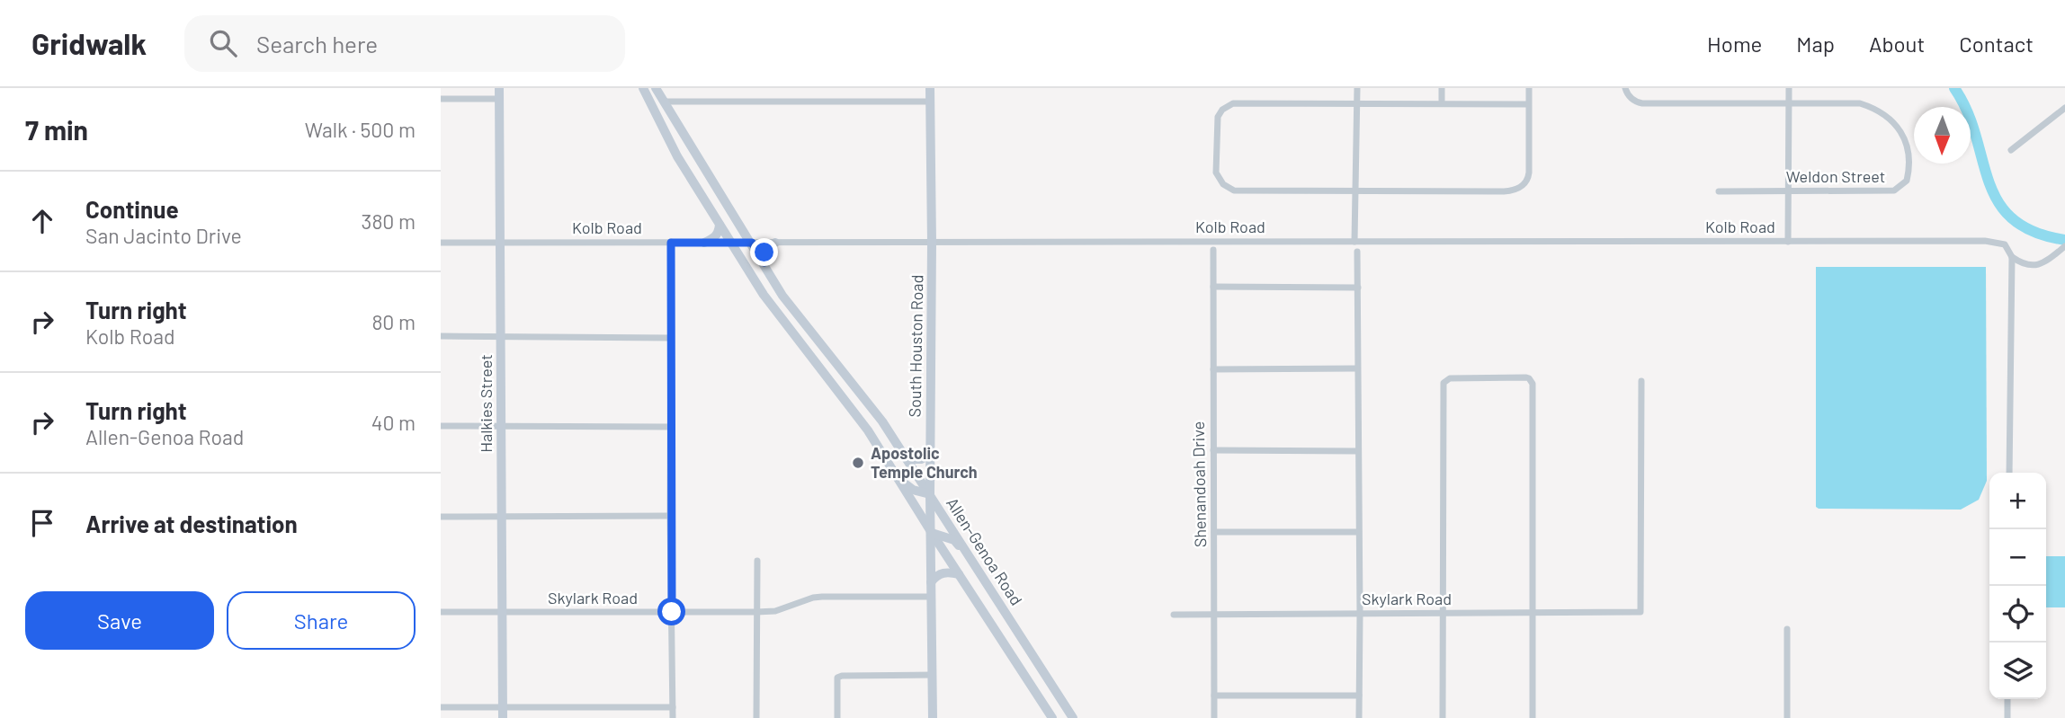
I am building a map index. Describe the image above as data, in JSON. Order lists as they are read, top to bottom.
{
  "streets": {
    "main road": ["South Houston Road", "Halkies Street", "Allen-Genoa Road"],
    "street": [
      "Weldon Street",
      "Kolb Road",
      "Shenandoah Drive",
      "Skylark Road"
    ]
  },
  "crossings": [
    ["Kolb Road", "South Houston Road"],
    ["Kolb Road", "Halkies Street"],
    ["Kolb Road", "Allen-Genoa Road"],
    ["South Houston Road", "Allen-Genoa Road"],
    ["South Houston Road", "Skylark Road"],
    ["Halkies Street", "Skylark Road"],
    ["Shenandoah Drive", "Skylark Road"]
  ],
  "places": ["Apostolic Temple Church"],
  "north": "bottom",
  "page": {
    "header": "Gridwalk",
    "search": "Search here",
    "nav": [
      "Home",
      "Map",
      "About",
      "Contact"
    ],
    "heading": ["7 min", "Walk · 500 m"],
    "list": [
      ["Continue", "San Jacinto Drive", "380 m"],
      ["Turn right", "Kolb Road", "80 m"],
      ["Turn right", "Allen-Genoa Road", "40 m"],
      "Arrive at destination"
    ],
    "map_buttons": ["+", "−"],
    "buttons": ["Save", "Share"]
  }
}
